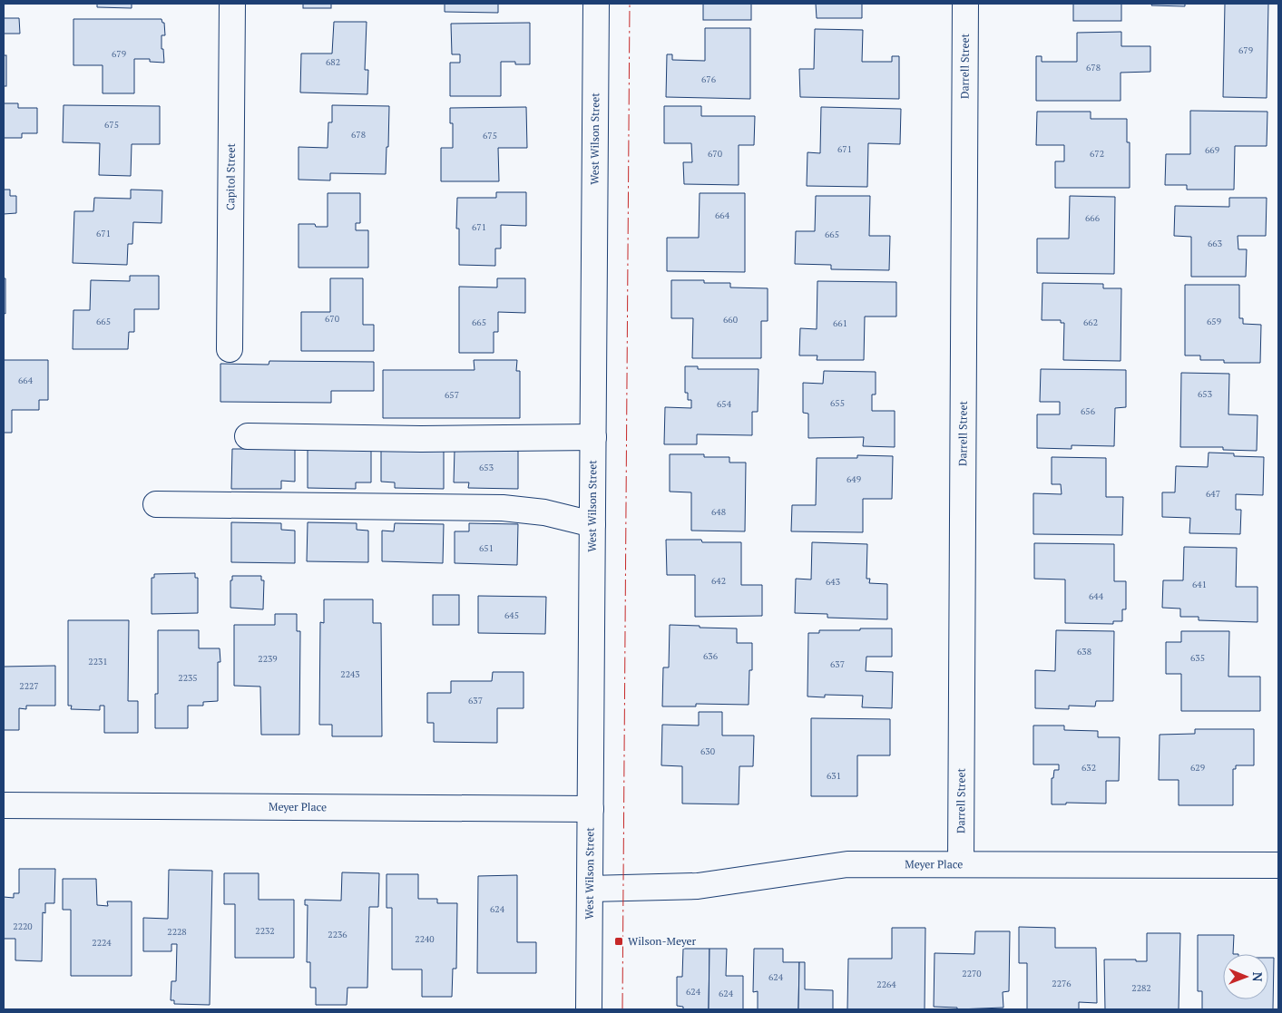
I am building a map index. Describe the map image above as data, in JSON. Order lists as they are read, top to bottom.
{
  "streets": {
    "street": [
      "Darrell Street",
      "West Wilson Street",
      "Capitol Street",
      "Meyer Place"
    ]
  },
  "crossings": [
    ["Darrell Street", "Meyer Place"],
    ["West Wilson Street", "Meyer Place"]
  ],
  "places": {
    "transit": ["Wilson-Meyer"]
  },
  "house_numbers": [
    "679",
    "679",
    "682",
    "678",
    "676",
    "675",
    "678",
    "675",
    "671",
    "669",
    "670",
    "672",
    "664",
    "666",
    "671",
    "671",
    "665",
    "663",
    "670",
    "660",
    "665",
    "659",
    "665",
    "662",
    "661",
    "664",
    "653",
    "657",
    "655",
    "654",
    "656",
    "653",
    "649",
    "647",
    "648",
    "651",
    "642",
    "643",
    "641",
    "644",
    "645",
    "638",
    "636",
    "635",
    "2239",
    "2231",
    "637",
    "2243",
    "2235",
    "2227",
    "637",
    "630",
    "632",
    "629",
    "631",
    "624",
    "2220",
    "2232",
    "2228",
    "2236",
    "2240",
    "2224",
    "2270",
    "624",
    "2276",
    "2264",
    "2282",
    "624",
    "624"
  ],
  "north": "right"
}
